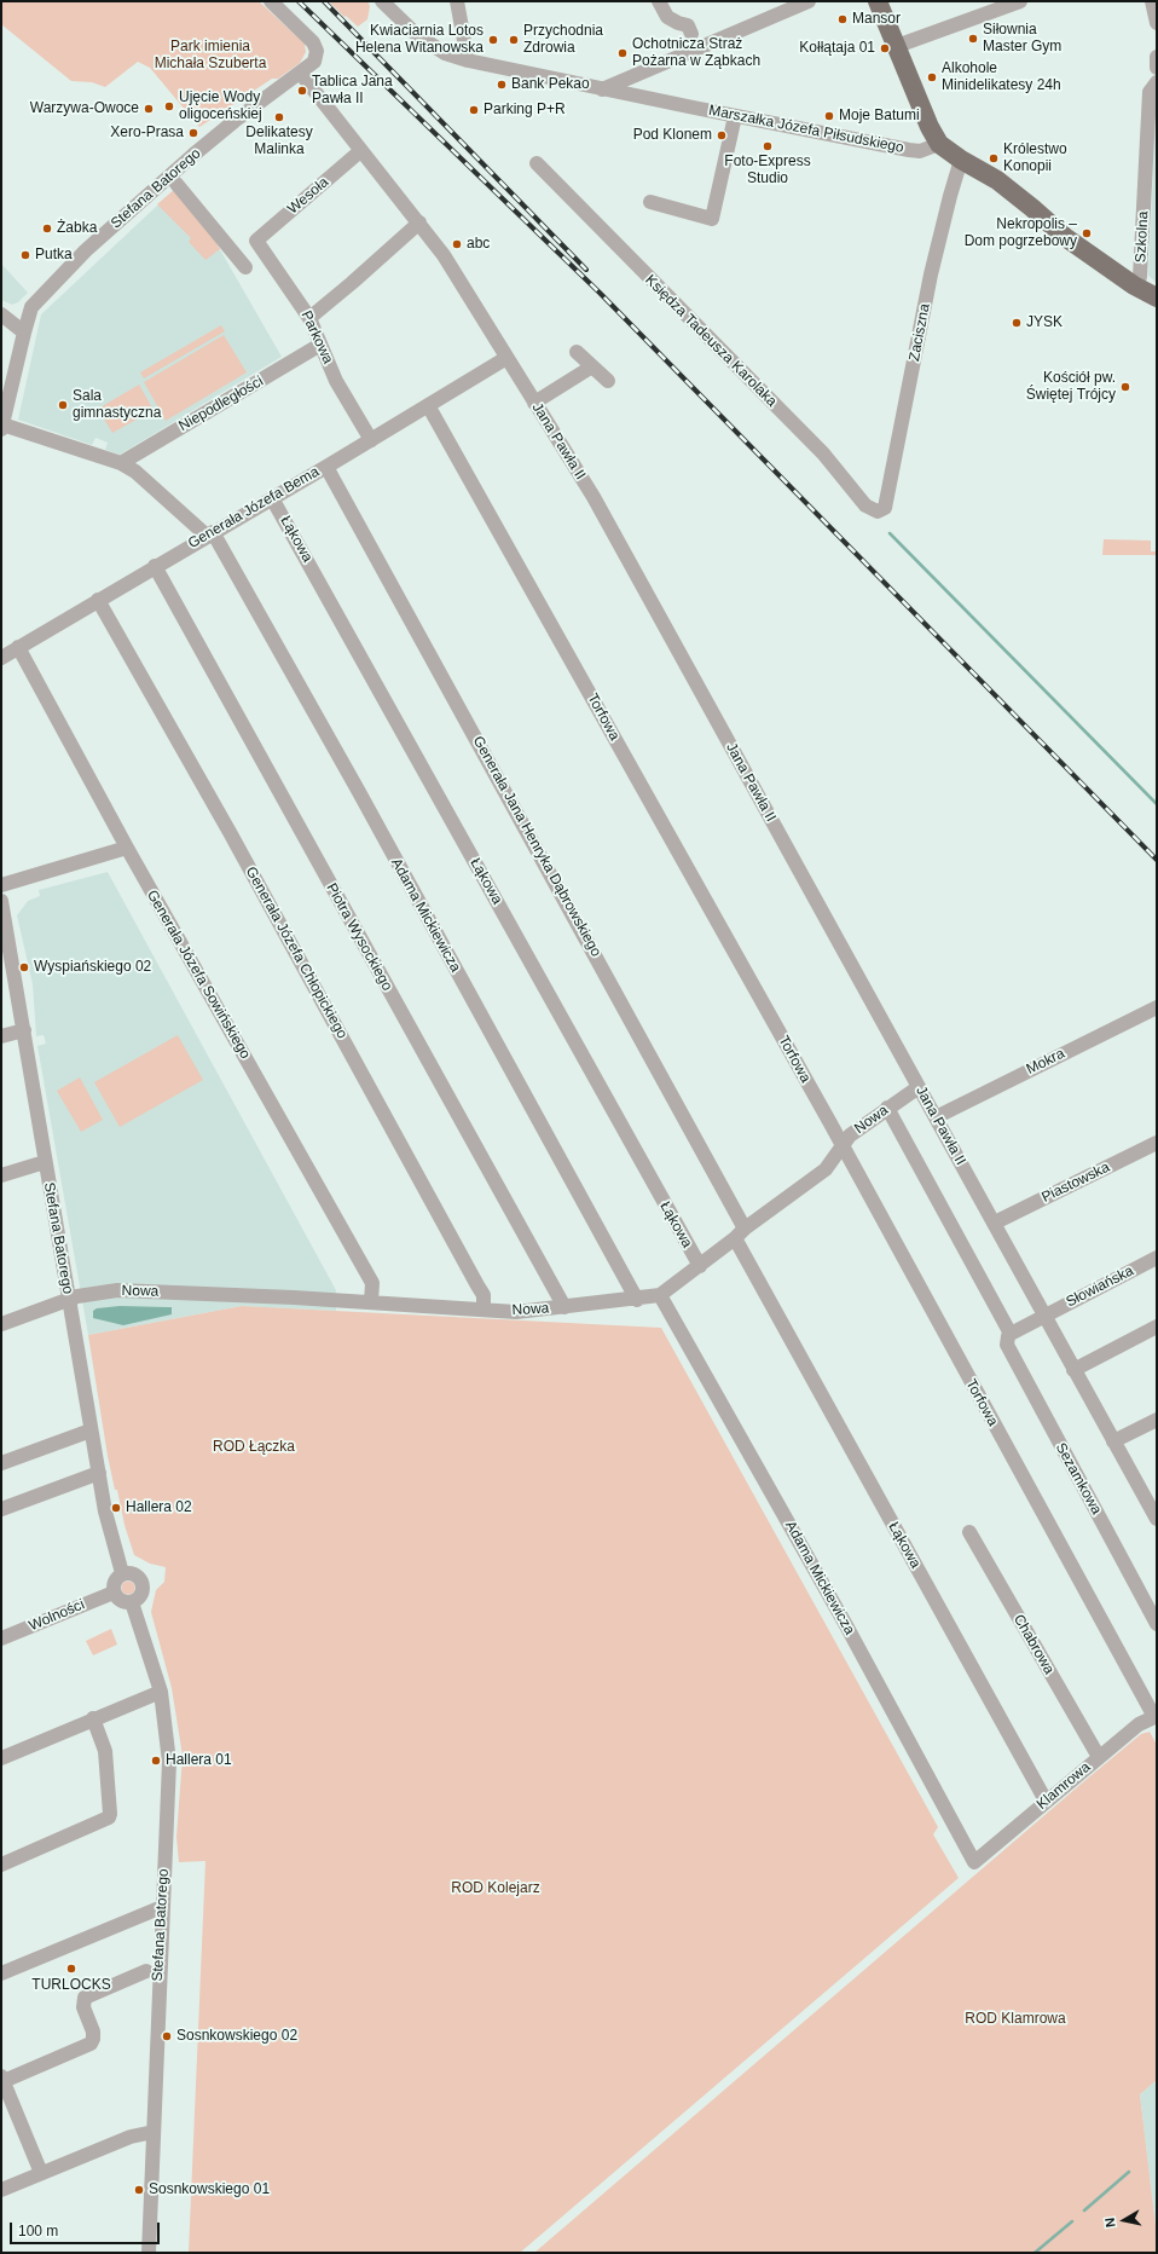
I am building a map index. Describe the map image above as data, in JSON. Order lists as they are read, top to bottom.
{
  "streets": {
    "street": [
      "Marszałka Józefa Piłsudskiego",
      "Stefana Batorego",
      "Wesoła",
      "Szkolna",
      "Zaciszna",
      "Parkowa",
      "Księdza Tadeusza Karolaka",
      "Niepodległości",
      "Jana Pawła II",
      "Generała Józefa Bema",
      "Łąkowa",
      "Torfowa",
      "Generała Jana Henryka Dąbrowskiego",
      "Adama Mickiewicza",
      "Piotra Wysockiego",
      "Generała Józefa Chłopickiego",
      "Generała Józefa Sowińskiego",
      "Mokra",
      "Nowa",
      "Piastowska",
      "Słowiańska",
      "Sezamkowa",
      "Wolności",
      "Chabrowa",
      "Klamrowa"
    ]
  },
  "crossings": [
    ["Stefana Batorego", "Jana Pawła II"],
    ["Stefana Batorego", "Adama Mickiewicza"],
    ["Stefana Batorego", "Nowa"],
    ["Stefana Batorego", "Wolności"],
    ["Wesoła", "Parkowa"],
    ["Wesoła", "Jana Pawła II"],
    ["Zaciszna", "Księdza Tadeusza Karolaka"],
    ["Parkowa", "Niepodległości"],
    ["Parkowa", "Generała Józefa Bema"],
    ["Niepodległości", "Adama Mickiewicza"],
    ["Jana Pawła II", "Generała Józefa Bema"],
    ["Jana Pawła II", "Mokra"],
    ["Jana Pawła II", "Nowa"],
    ["Jana Pawła II", "Piastowska"],
    ["Jana Pawła II", "Słowiańska"],
    ["Generała Józefa Bema", "Łąkowa"],
    ["Generała Józefa Bema", "Torfowa"],
    ["Generała Józefa Bema", "Generała Jana Henryka Dąbrowskiego"],
    ["Generała Józefa Bema", "Adama Mickiewicza"],
    ["Generała Józefa Bema", "Piotra Wysockiego"],
    ["Generała Józefa Bema", "Generała Józefa Chłopickiego"],
    ["Generała Józefa Bema", "Generała Józefa Sowińskiego"],
    ["Łąkowa", "Generała Jana Henryka Dąbrowskiego"],
    ["Łąkowa", "Nowa"],
    ["Łąkowa", "Klamrowa"],
    ["Torfowa", "Nowa"],
    ["Torfowa", "Klamrowa"],
    ["Generała Jana Henryka Dąbrowskiego", "Nowa"],
    ["Adama Mickiewicza", "Nowa"],
    ["Adama Mickiewicza", "Klamrowa"],
    ["Piotra Wysockiego", "Nowa"],
    ["Generała Józefa Chłopickiego", "Nowa"],
    ["Generała Józefa Sowińskiego", "Nowa"],
    ["Nowa", "Sezamkowa"],
    ["Chabrowa", "Klamrowa"]
  ],
  "parks": [
    "Park imienia Michała Szuberta",
    "ROD Łączka",
    "ROD Kolejarz",
    "ROD Klamrowa"
  ],
  "places": [
    "Mansor",
    "Siłownia Master Gym",
    "Kwiaciarnia Lotos Helena Witanowska",
    "Przychodnia Zdrowia",
    "Kołłątaja 01",
    "Ochotnicza Straż Pożarna w Ząbkach",
    "Alkohole Minidelikatesy 24h",
    "Bank Pekao",
    "Tablica Jana Pawła II",
    "Ujęcie Wody oligoceńskiej",
    "Warzywa-Owoce",
    "Parking P+R",
    "Moje Batumi",
    "Delikatesy Malinka",
    "Xero-Prasa",
    "Pod Klonem",
    "Foto-Express Studio",
    "Królestwo Konopii",
    "Żabka",
    "Nekropolis – Dom pogrzebowy",
    "abc",
    "Putka",
    "JYSK",
    "Kościół pw. Świętej Trójcy",
    "Sala gimnastyczna",
    "Wyspiańskiego 02",
    "Hallera 02",
    "Hallera 01",
    "TURLOCKS",
    "Sosnkowskiego 02",
    "Sosnkowskiego 01"
  ],
  "scale_bar": "100 m",
  "north": "left"
}
